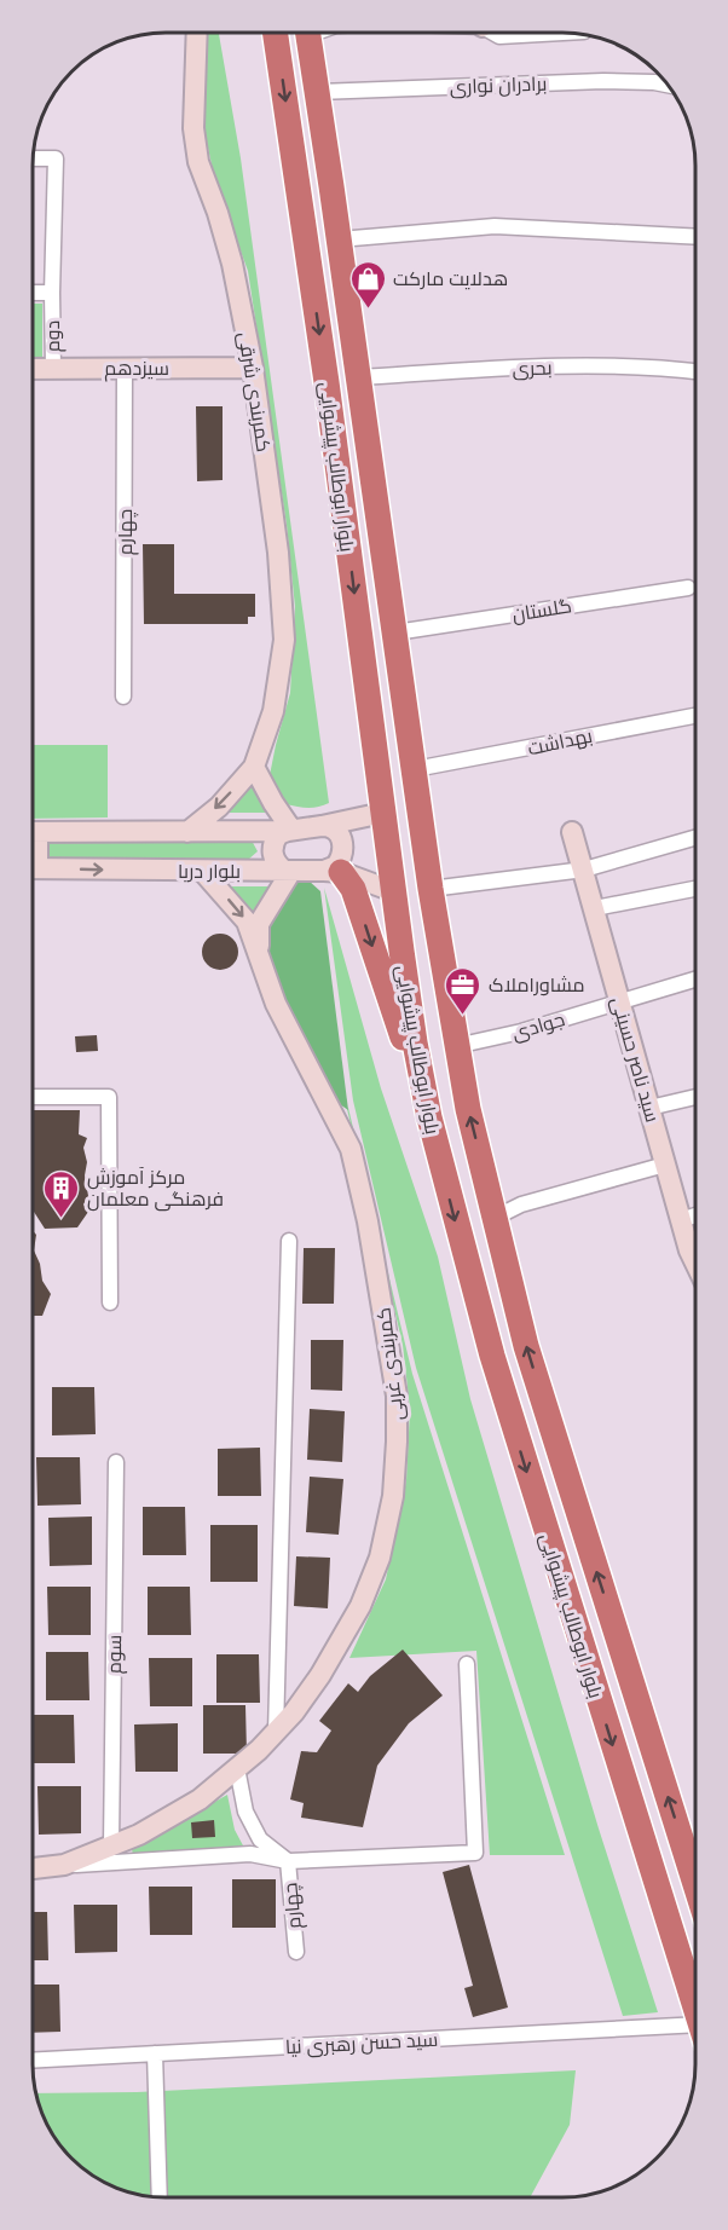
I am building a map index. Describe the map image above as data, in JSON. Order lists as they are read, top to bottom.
{
  "streets": {
    "highway": ["بلوار ابوطالب پیشوایی"],
    "street": [
      "برادران نواری",
      "دوم",
      "سیزدهم",
      "بحری",
      "کمربندی شرقی",
      "چهارم",
      "گلستان",
      "بهداشت",
      "بلوار دریا",
      "جوادی",
      "سید ناصر حسینی",
      "کمربندی غربی",
      "سوم",
      "سید حسن رهبری نیا"
    ]
  },
  "crossings": [
    ["برادران نواری", "بلوار ابوطالب پیشوایی"],
    ["دوم", "سیزدهم"],
    ["سیزدهم", "کمربندی شرقی"],
    ["سیزدهم", "چهارم"],
    ["بحری", "بلوار ابوطالب پیشوایی"],
    ["بلوار ابوطالب پیشوایی", "گلستان"],
    ["بلوار ابوطالب پیشوایی", "بهداشت"],
    ["بلوار ابوطالب پیشوایی", "بلوار دریا"],
    ["بلوار ابوطالب پیشوایی", "جوادی"],
    ["بلوار دریا", "کمربندی غربی"],
    ["جوادی", "سید ناصر حسینی"],
    ["کمربندی غربی", "سوم"]
  ],
  "places": {
    "shop": ["هدلایت مارکت"],
    "office": ["مشاوراملاک"],
    "building": ["مرکز آموزش فرهنگی معلمان"]
  }
}
